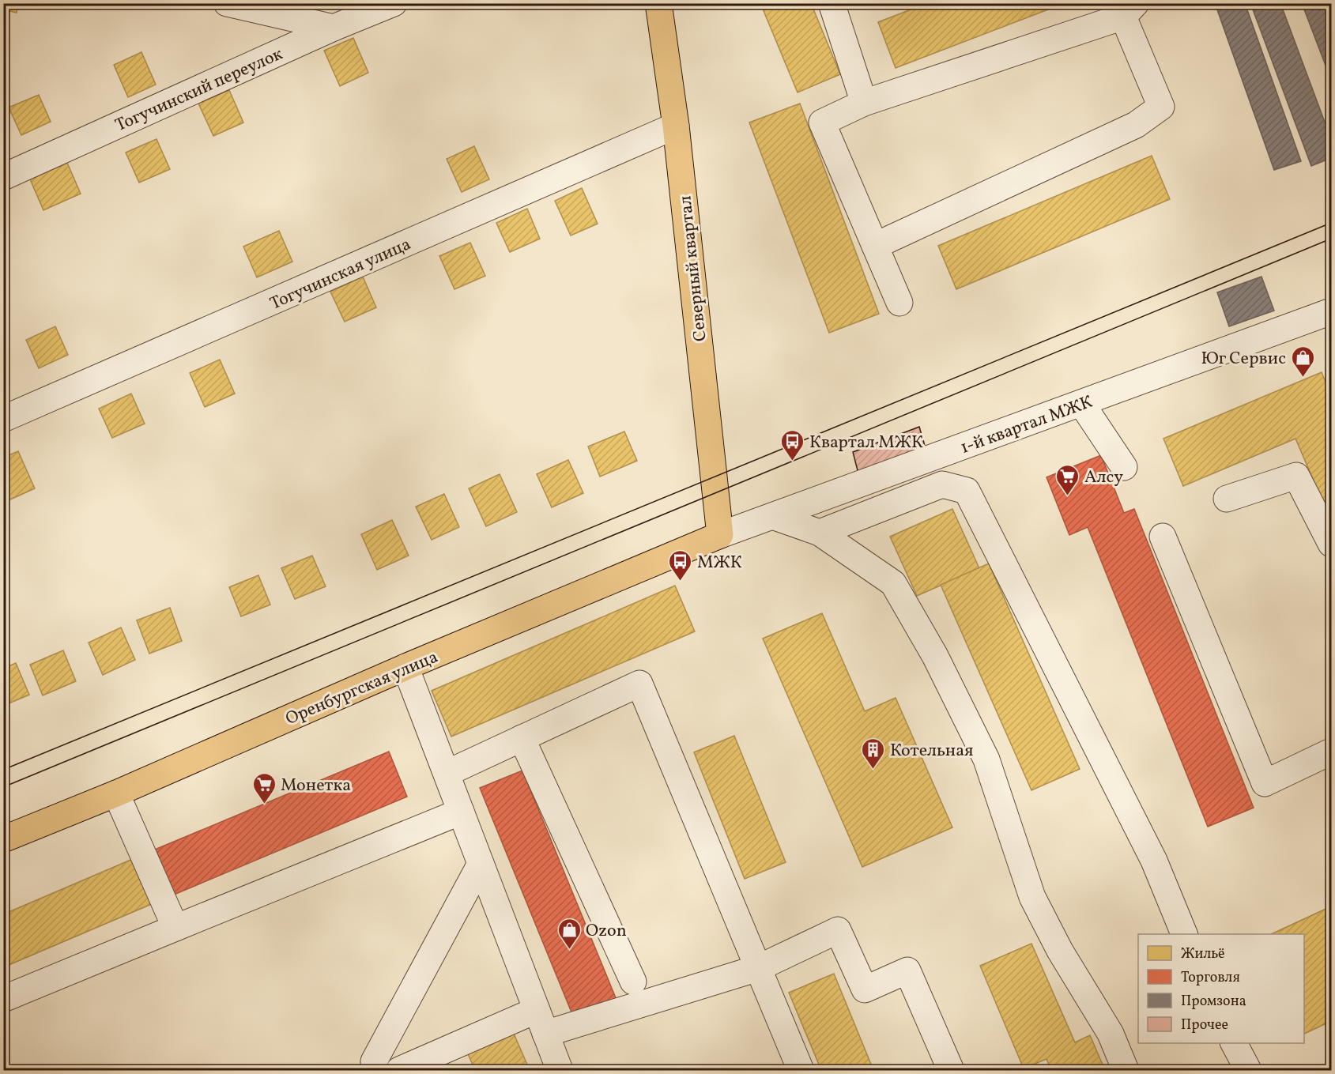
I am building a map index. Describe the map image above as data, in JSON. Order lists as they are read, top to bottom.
{
  "streets": {
    "main road": ["Северный квартал", "Оренбургская улица"],
    "street": ["Тогучинский переулок", "Тогучинская улица", "1-й квартал МЖК"]
  },
  "crossings": [
    ["Северный квартал", "Тогучинская улица"],
    ["Северный квартал", "1-й квартал МЖК"],
    ["Северный квартал", "Оренбургская улица"],
    ["1-й квартал МЖК", "Оренбургская улица"]
  ],
  "places": {
    "shop": ["Юг Сервис", "Ozon"],
    "bus stop": ["Квартал МЖК", "МЖК"],
    "supermarket": ["Алсу", "Монетка"],
    "building": ["Котельная"]
  },
  "legend": [
    "Жильё",
    "Торговля",
    "Промзона",
    "Прочее"
  ]
}
